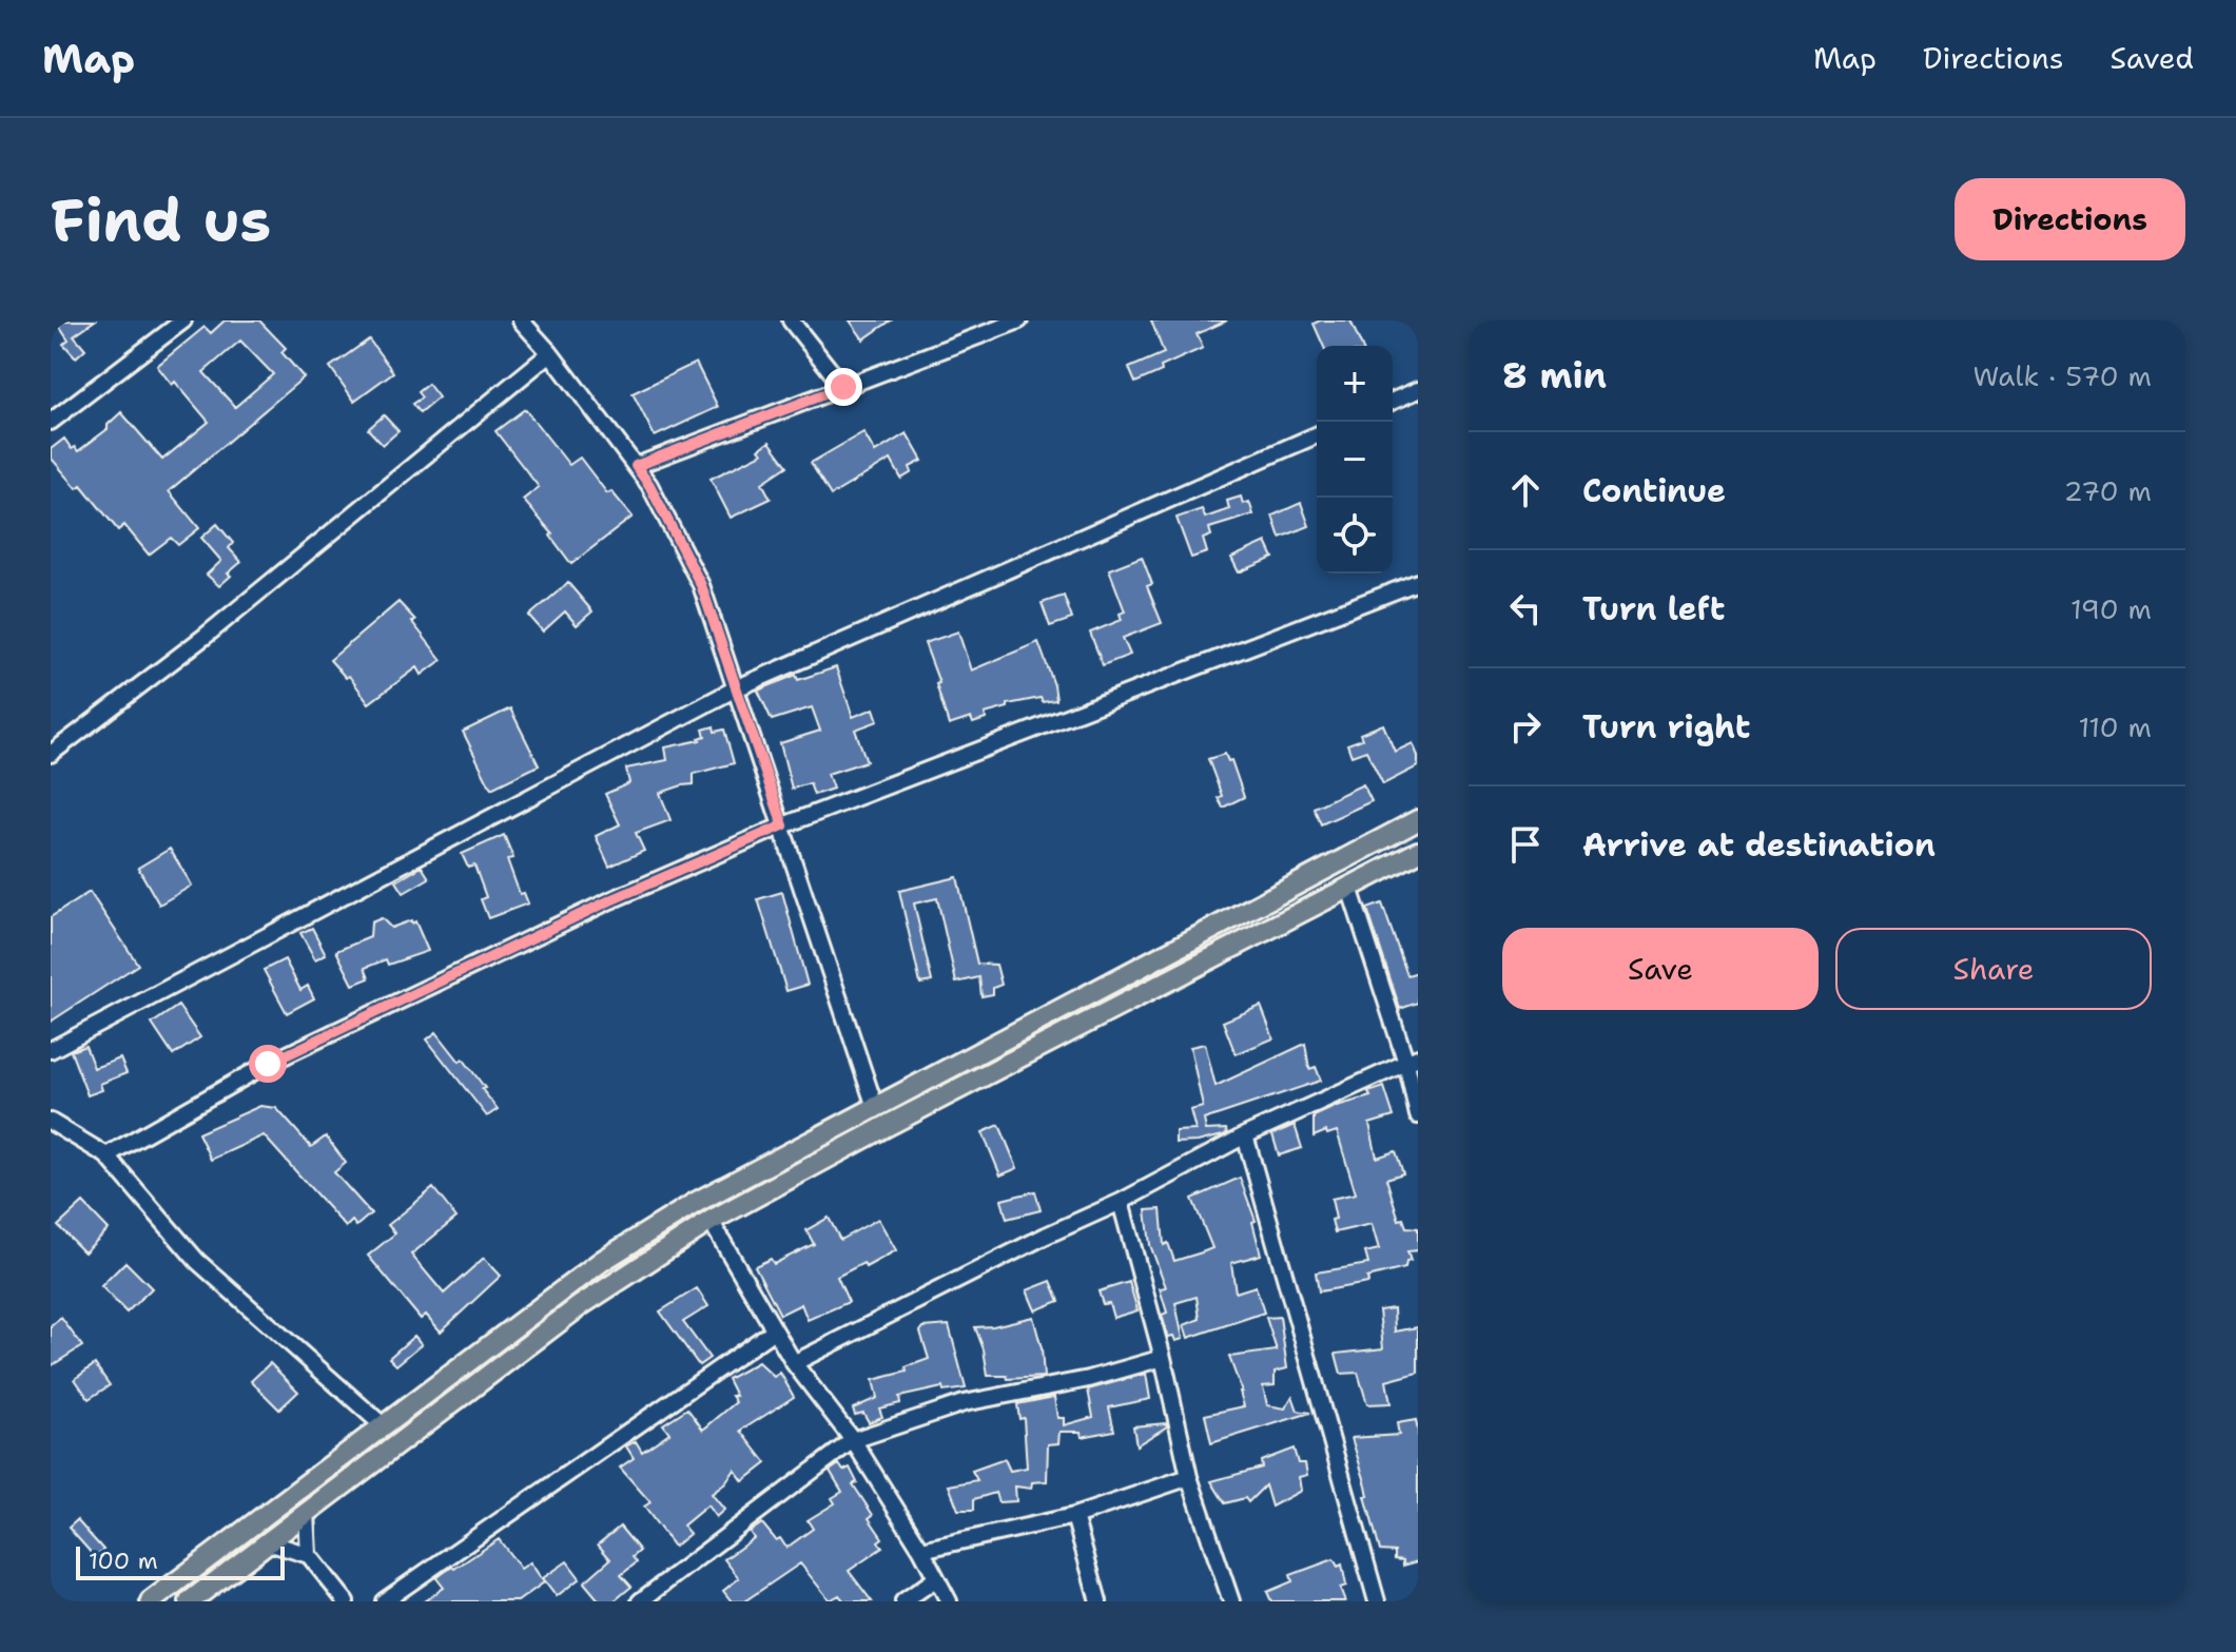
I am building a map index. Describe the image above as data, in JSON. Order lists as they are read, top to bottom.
{
  "scale_bar": "100 m",
  "page": {
    "header": "Map",
    "nav": ["Map", "Directions", "Saved"],
    "buttons": [
      "Directions",
      ["Save", "Share"]
    ],
    "title": "Find us",
    "heading": ["8 min", "Walk · 570 m"],
    "map_buttons": ["+", "−"],
    "list": [
      ["Continue", "270 m"],
      ["Turn left", "190 m"],
      ["Turn right", "110 m"],
      "Arrive at destination"
    ],
    "scale": "100 m"
  }
}
